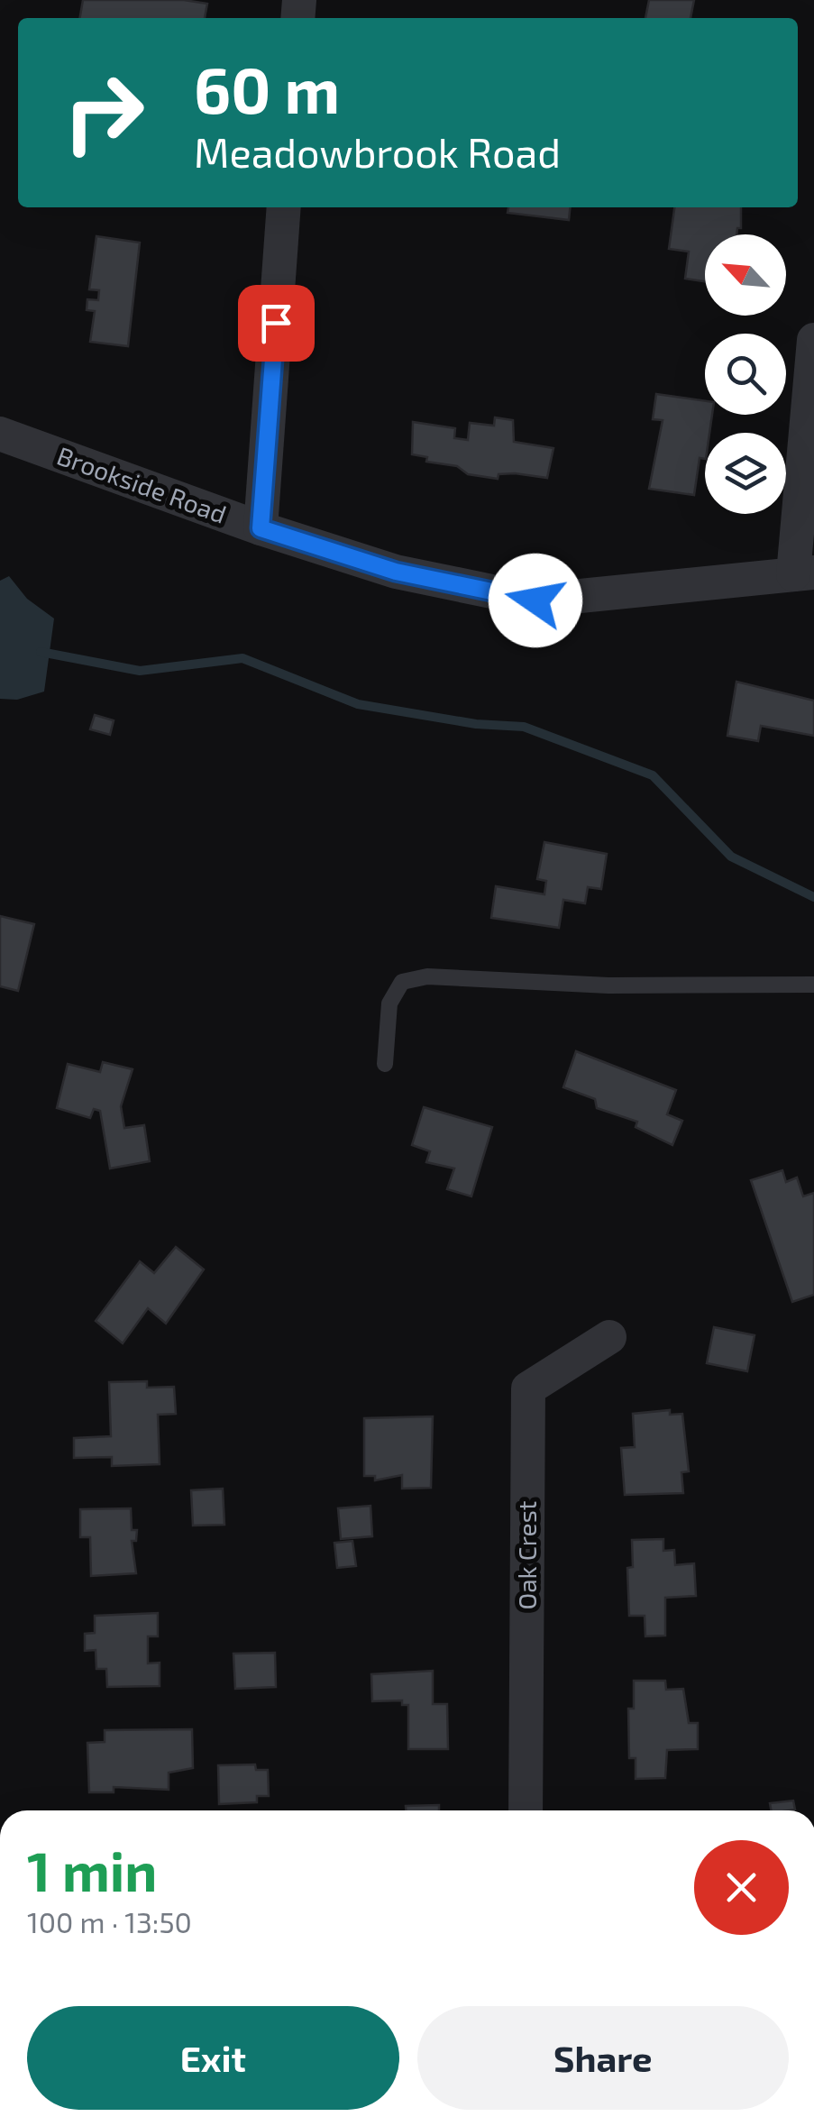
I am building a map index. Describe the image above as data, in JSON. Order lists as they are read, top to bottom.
{
  "streets": {
    "street": ["Brookside Road", "Oak Crest"]
  },
  "north": "top left",
  "page": {
    "turn": ["60 m", "Meadowbrook Road"],
    "heading": ["1 min", "100 m · 13:50"],
    "buttons": ["Exit", "Share"]
  }
}
